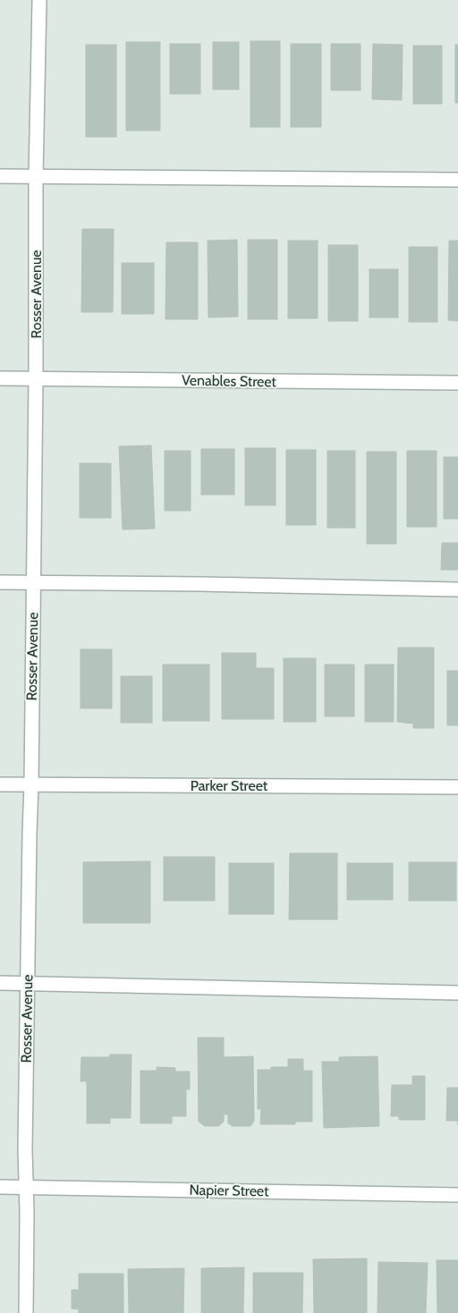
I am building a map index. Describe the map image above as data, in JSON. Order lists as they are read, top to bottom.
{
  "streets": {
    "street": [
      "Rosser Avenue",
      "Venables Street",
      "Parker Street",
      "Napier Street"
    ]
  },
  "crossings": [
    ["Rosser Avenue", "Venables Street"],
    ["Rosser Avenue", "Parker Street"],
    ["Rosser Avenue", "Napier Street"]
  ]
}
